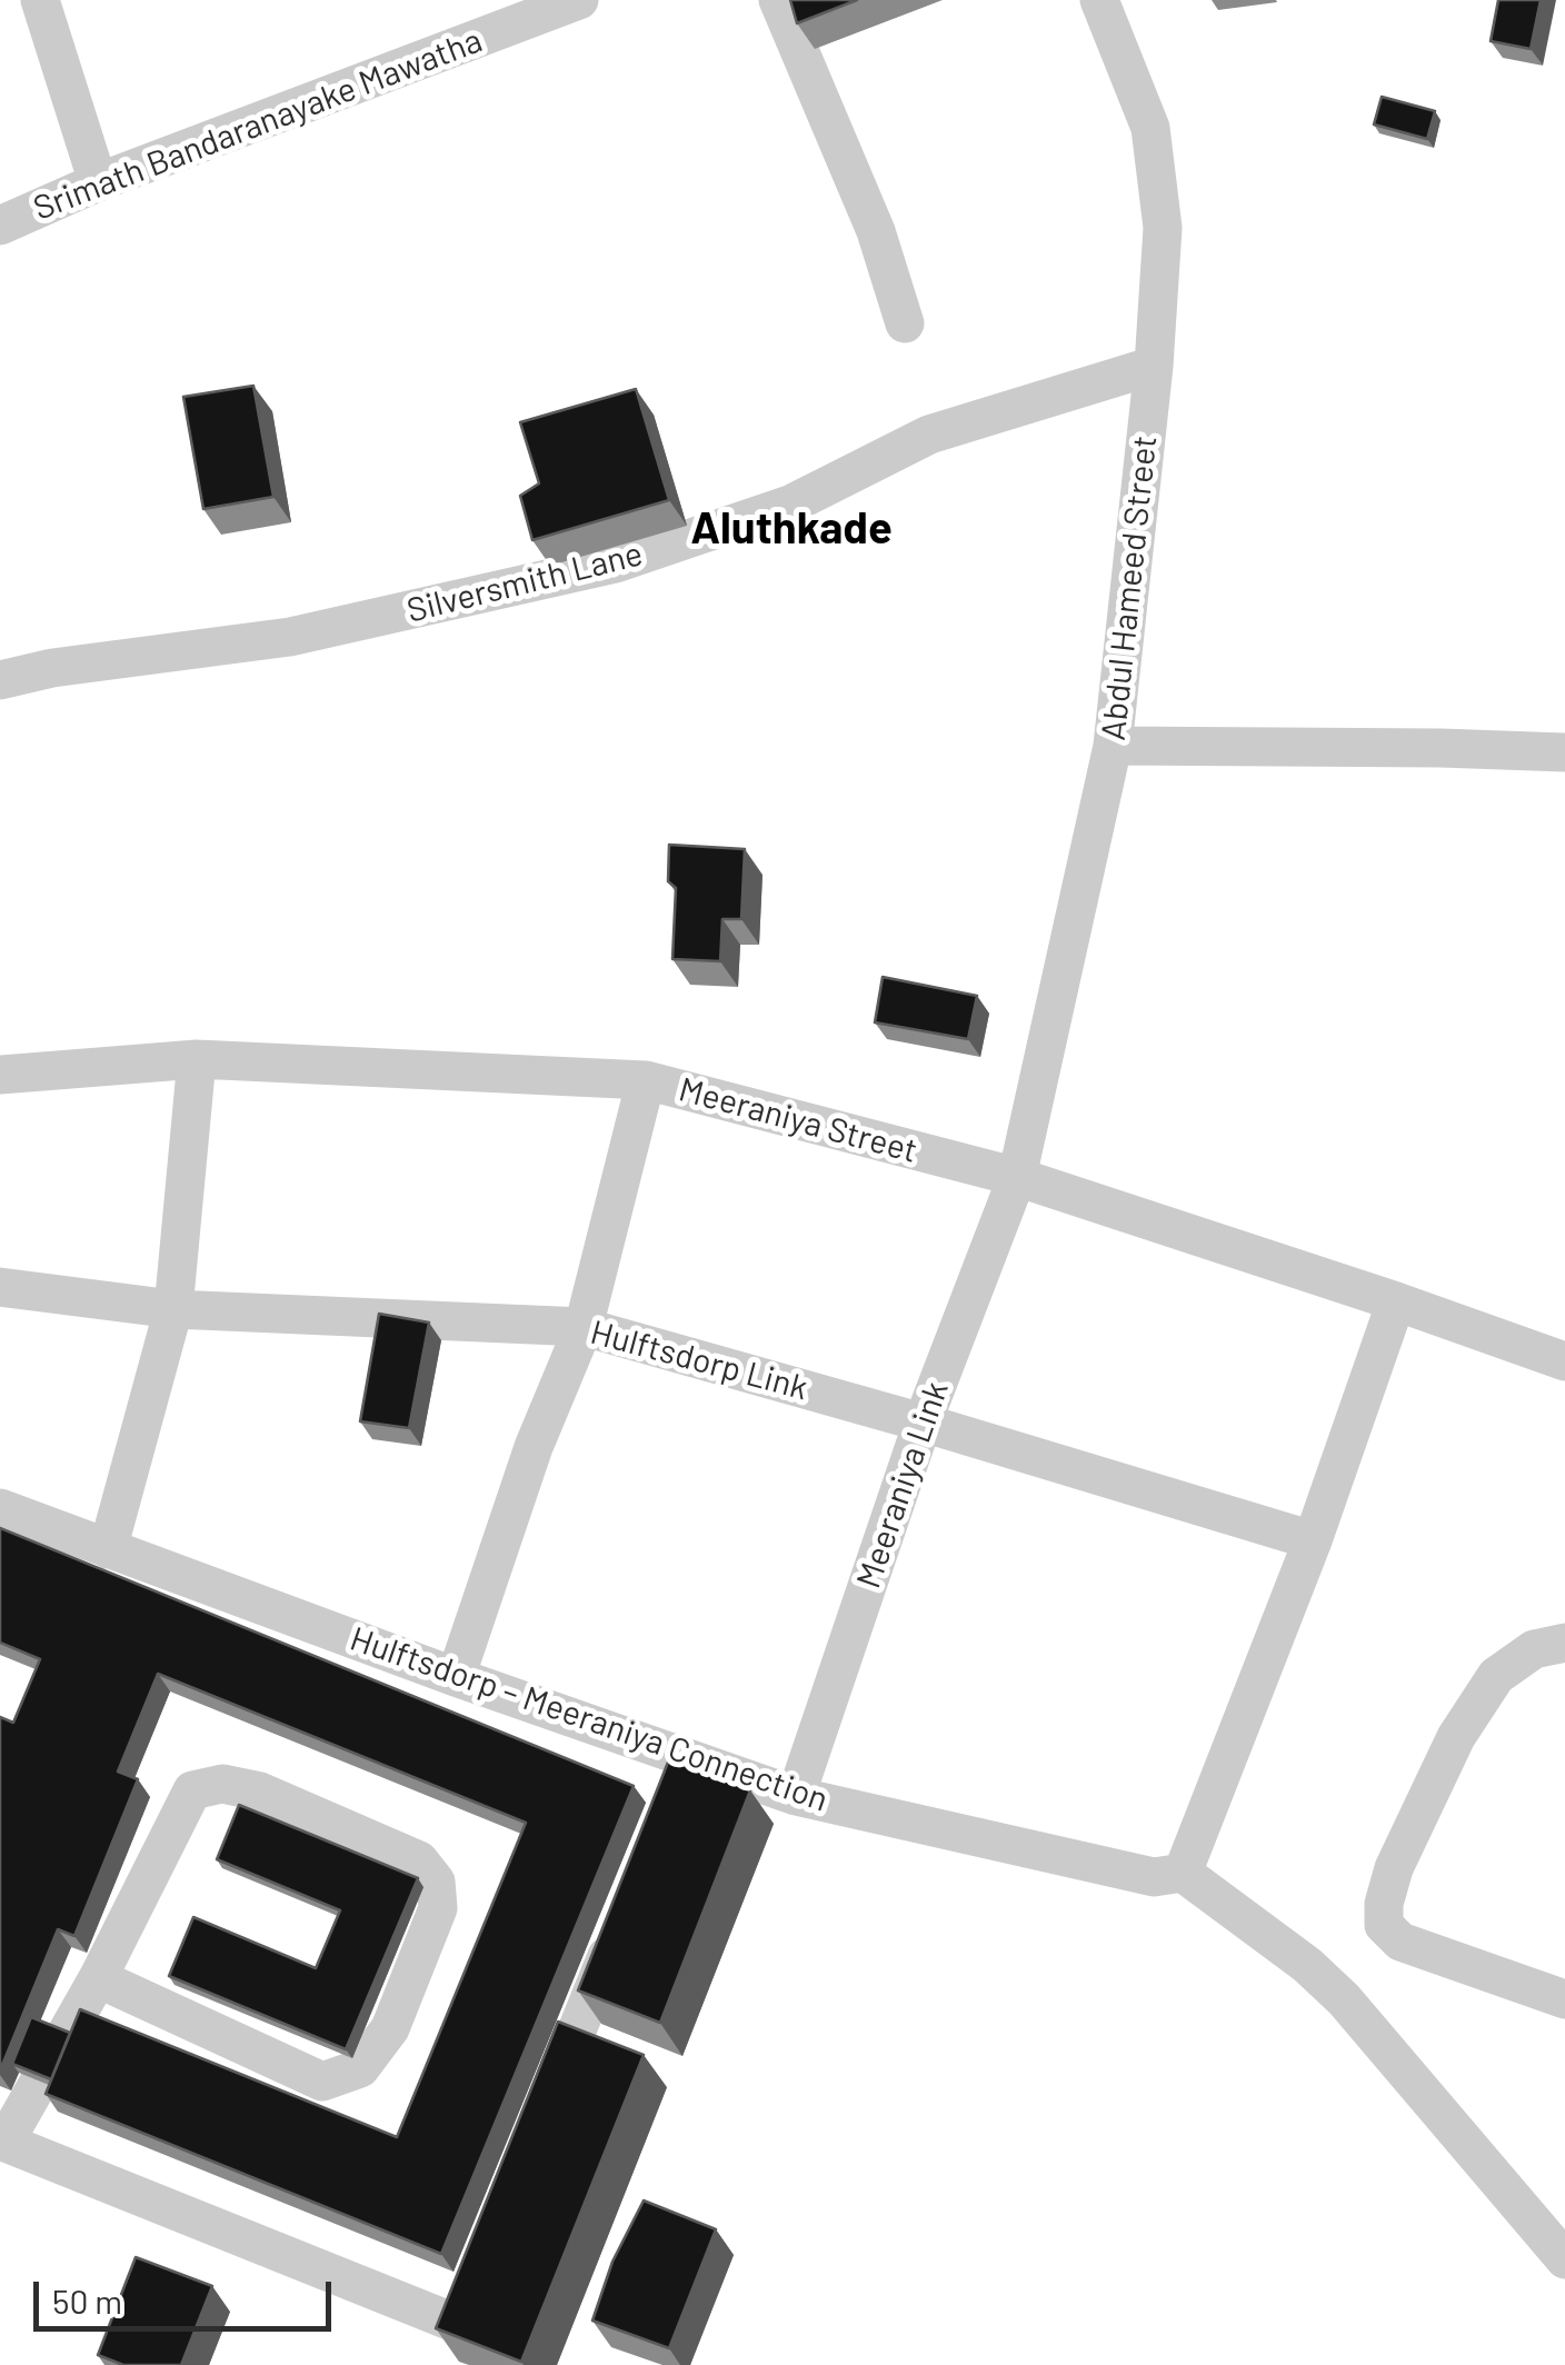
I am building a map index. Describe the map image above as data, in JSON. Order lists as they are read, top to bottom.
{
  "streets": {
    "street": [
      "Srimath Bandaranayake Mawatha",
      "Silversmith Lane",
      "Abdul Hameed Street",
      "Meeraniya Street",
      "Hulftsdorp Link",
      "Meeraniya Link",
      "Hulftsdorp – Meeraniya Connection"
    ]
  },
  "crossings": [
    ["Silversmith Lane", "Abdul Hameed Street"],
    ["Abdul Hameed Street", "Meeraniya Street"],
    ["Abdul Hameed Street", "Meeraniya Link"],
    ["Meeraniya Street", "Meeraniya Link"],
    ["Hulftsdorp Link", "Meeraniya Link"],
    ["Meeraniya Link", "Hulftsdorp – Meeraniya Connection"]
  ],
  "districts": ["Aluthkade"],
  "scale_bar": "50 m"
}
